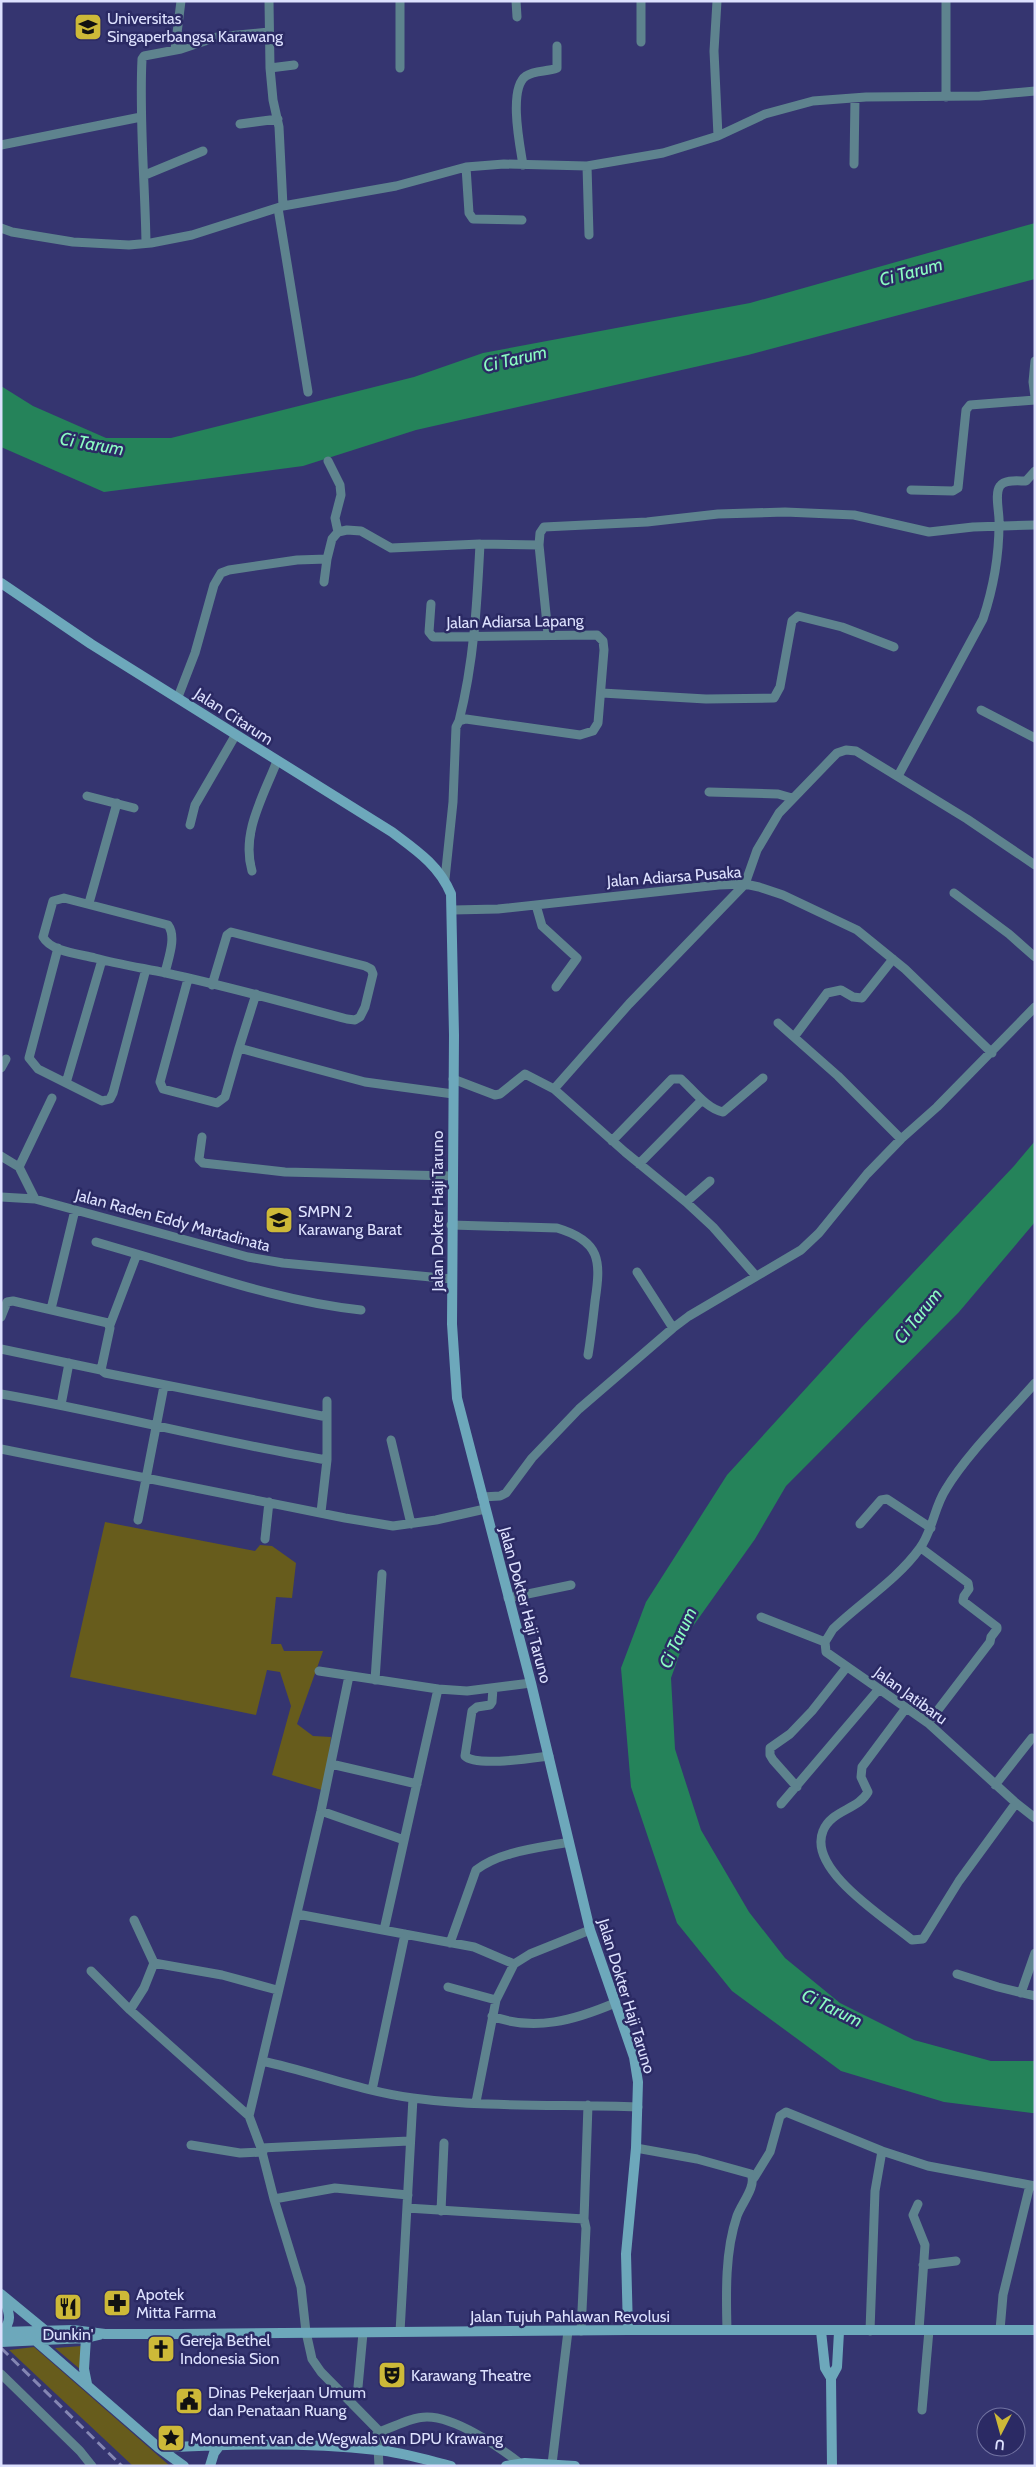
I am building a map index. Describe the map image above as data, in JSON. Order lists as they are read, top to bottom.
{
  "streets": {
    "street": [
      "Jalan Adiarsa Lapang",
      "Jalan Citarum",
      "Jalan Adiarsa Pusaka",
      "Jalan Dokter Haji Taruno",
      "Jalan Raden Eddy Martadinata",
      "Jalan Jatibaru",
      "Jalan Tujuh Pahlawan Revolusi"
    ]
  },
  "crossings": [
    ["Jalan Citarum", "Jalan Dokter Haji Taruno"],
    ["Jalan Adiarsa Pusaka", "Jalan Dokter Haji Taruno"],
    ["Jalan Dokter Haji Taruno", "Jalan Raden Eddy Martadinata"],
    ["Jalan Dokter Haji Taruno", "Jalan Tujuh Pahlawan Revolusi"]
  ],
  "water": ["Ci Tarum"],
  "places": {
    "school or university": ["Universitas Singaperbangsa Karawang", "SMPN 2 Karawang Barat"],
    "pharmacy": ["Apotek Mitta Farma"],
    "restaurant": ["Dunkin'"],
    "church": ["Gereja Bethel Indonesia Sion"],
    "theatre": ["Karawang Theatre"],
    "public building": ["Dinas Pekerjaan Umum dan Penataan Ruang"],
    "place": ["Monument van de Wegwals van DPU Krawang"]
  },
  "north": "bottom"
}
